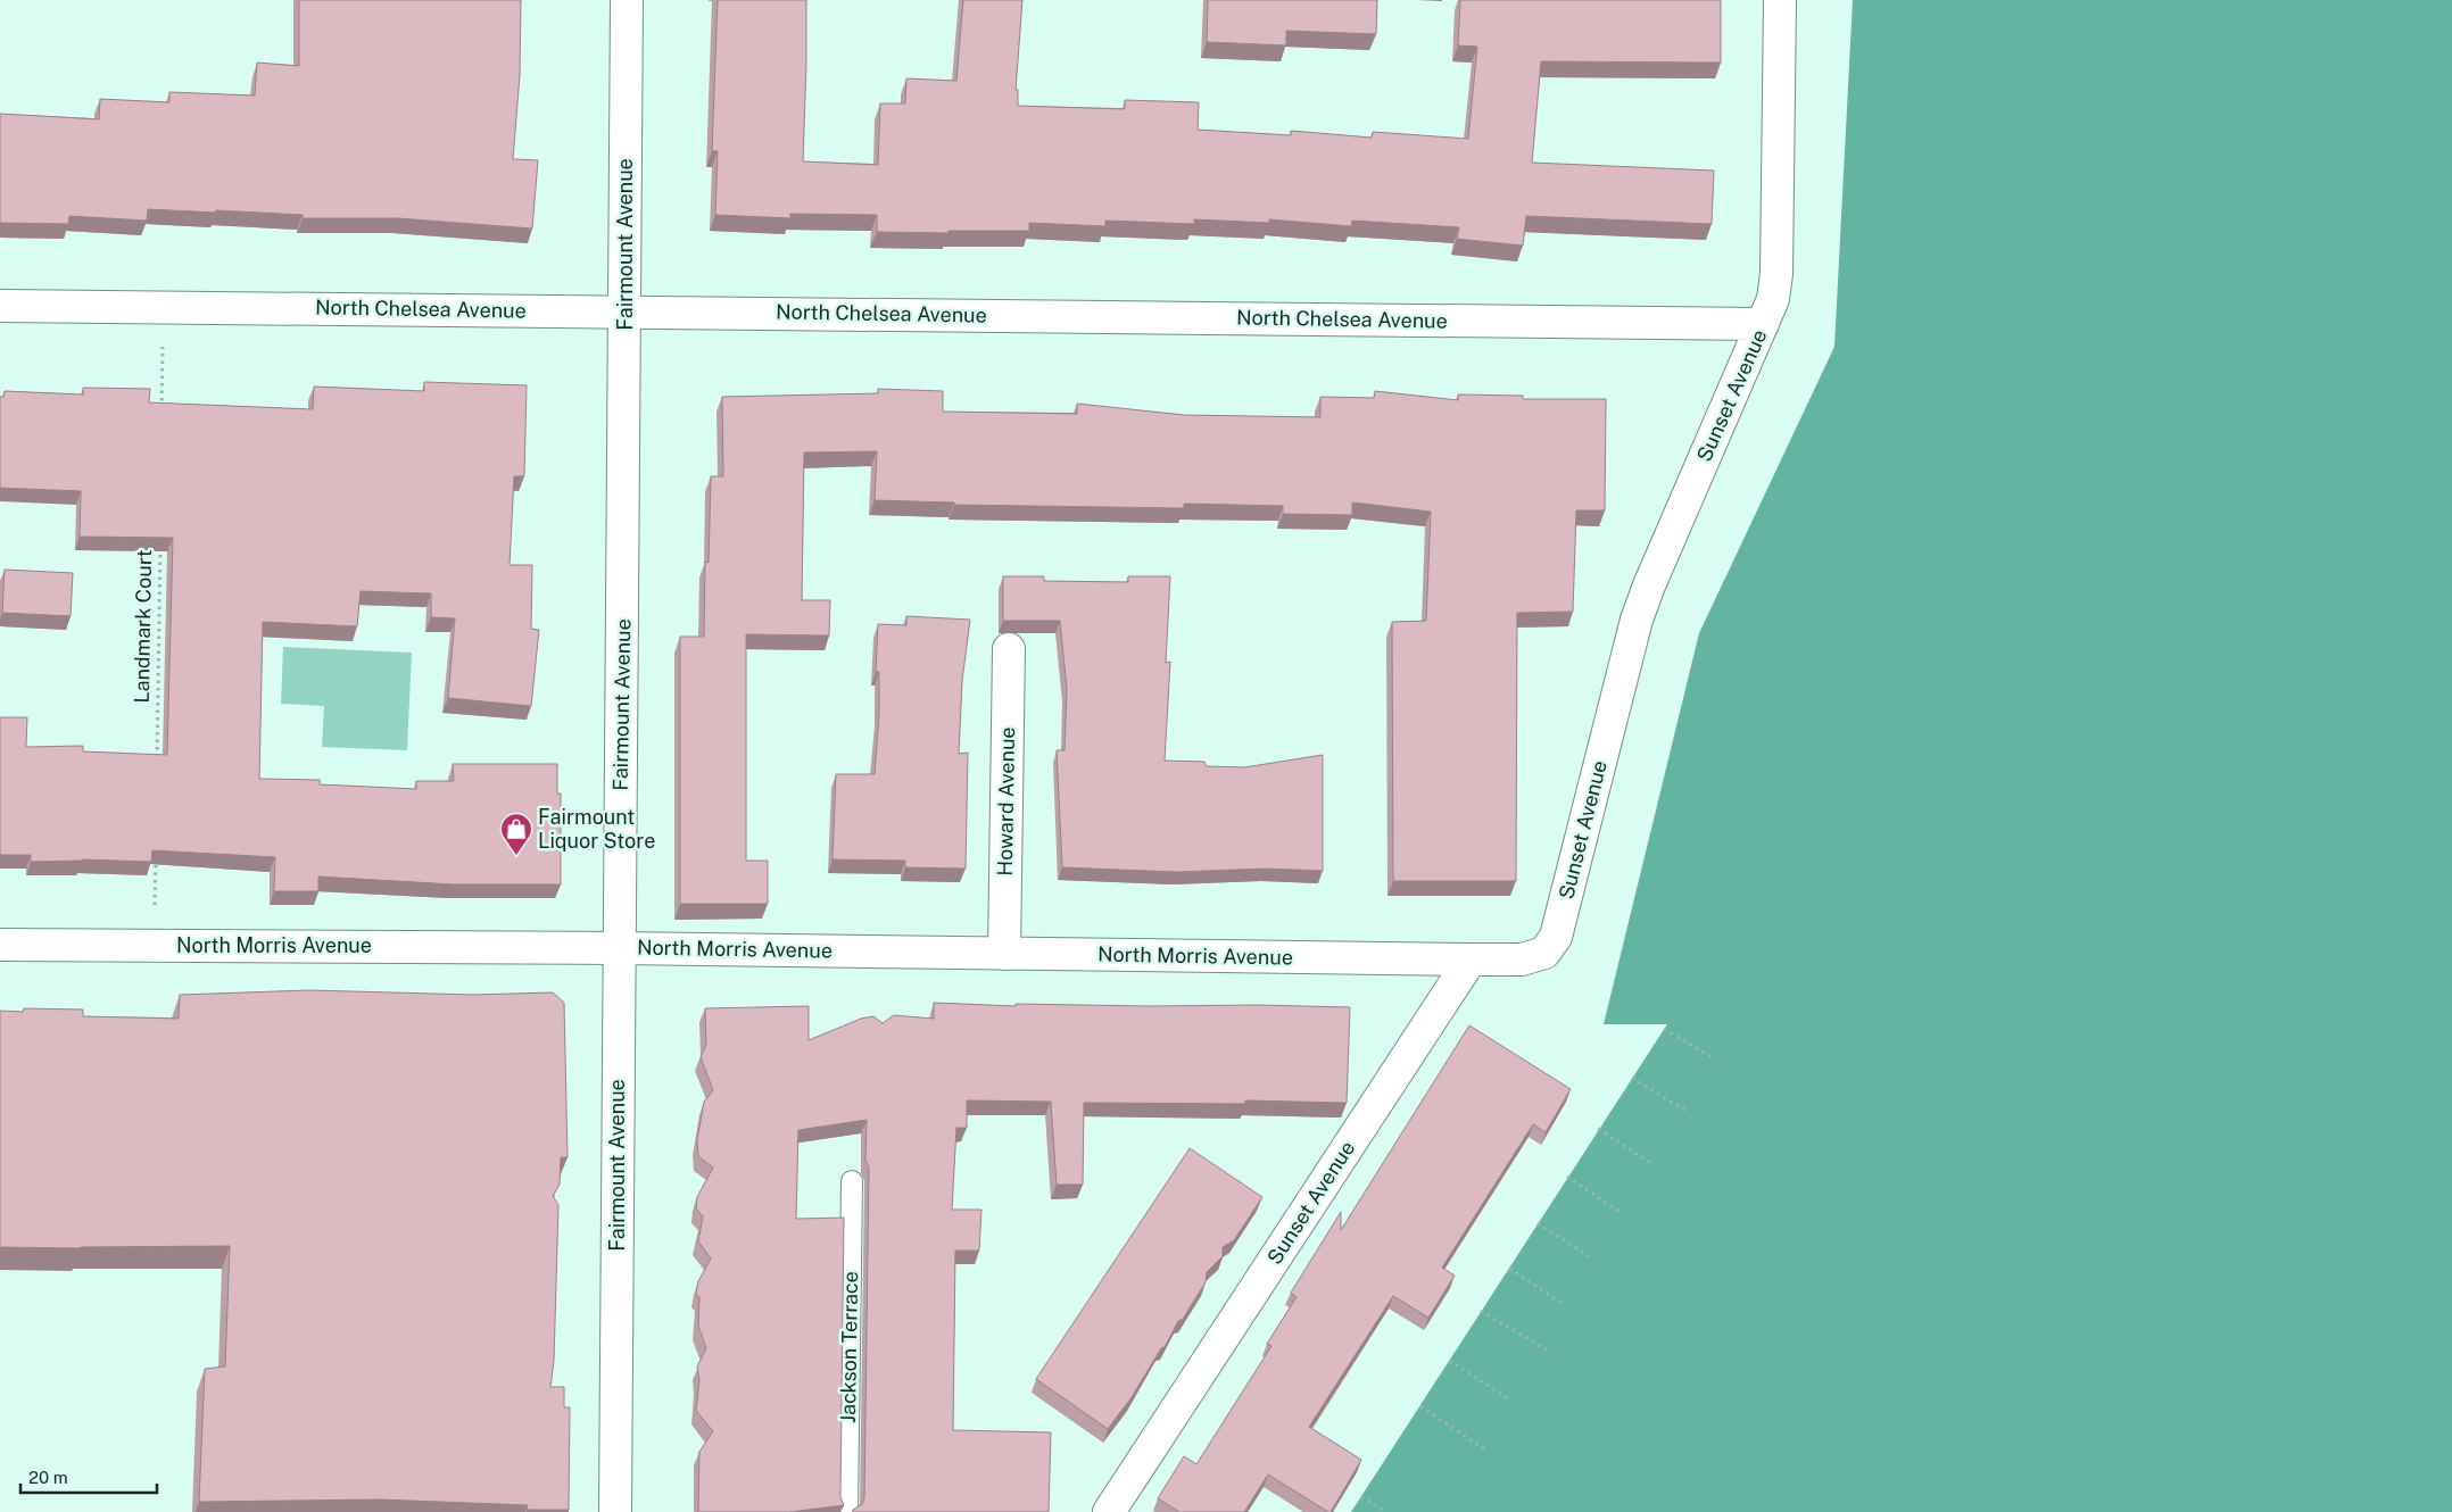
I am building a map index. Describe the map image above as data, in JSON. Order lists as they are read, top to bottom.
{
  "streets": {
    "street": [
      "Fairmount Avenue",
      "North Chelsea Avenue",
      "Sunset Avenue",
      "Howard Avenue",
      "North Morris Avenue"
    ],
    "lane": ["Jackson Terrace"],
    "path": ["Landmark Court"]
  },
  "crossings": [
    ["Fairmount Avenue", "North Chelsea Avenue"],
    ["Fairmount Avenue", "North Morris Avenue"],
    ["North Chelsea Avenue", "Sunset Avenue"],
    ["Sunset Avenue", "North Morris Avenue"],
    ["Howard Avenue", "North Morris Avenue"]
  ],
  "places": {
    "shop": ["Fairmount Liquor Store"]
  },
  "scale_bar": "20 m"
}
